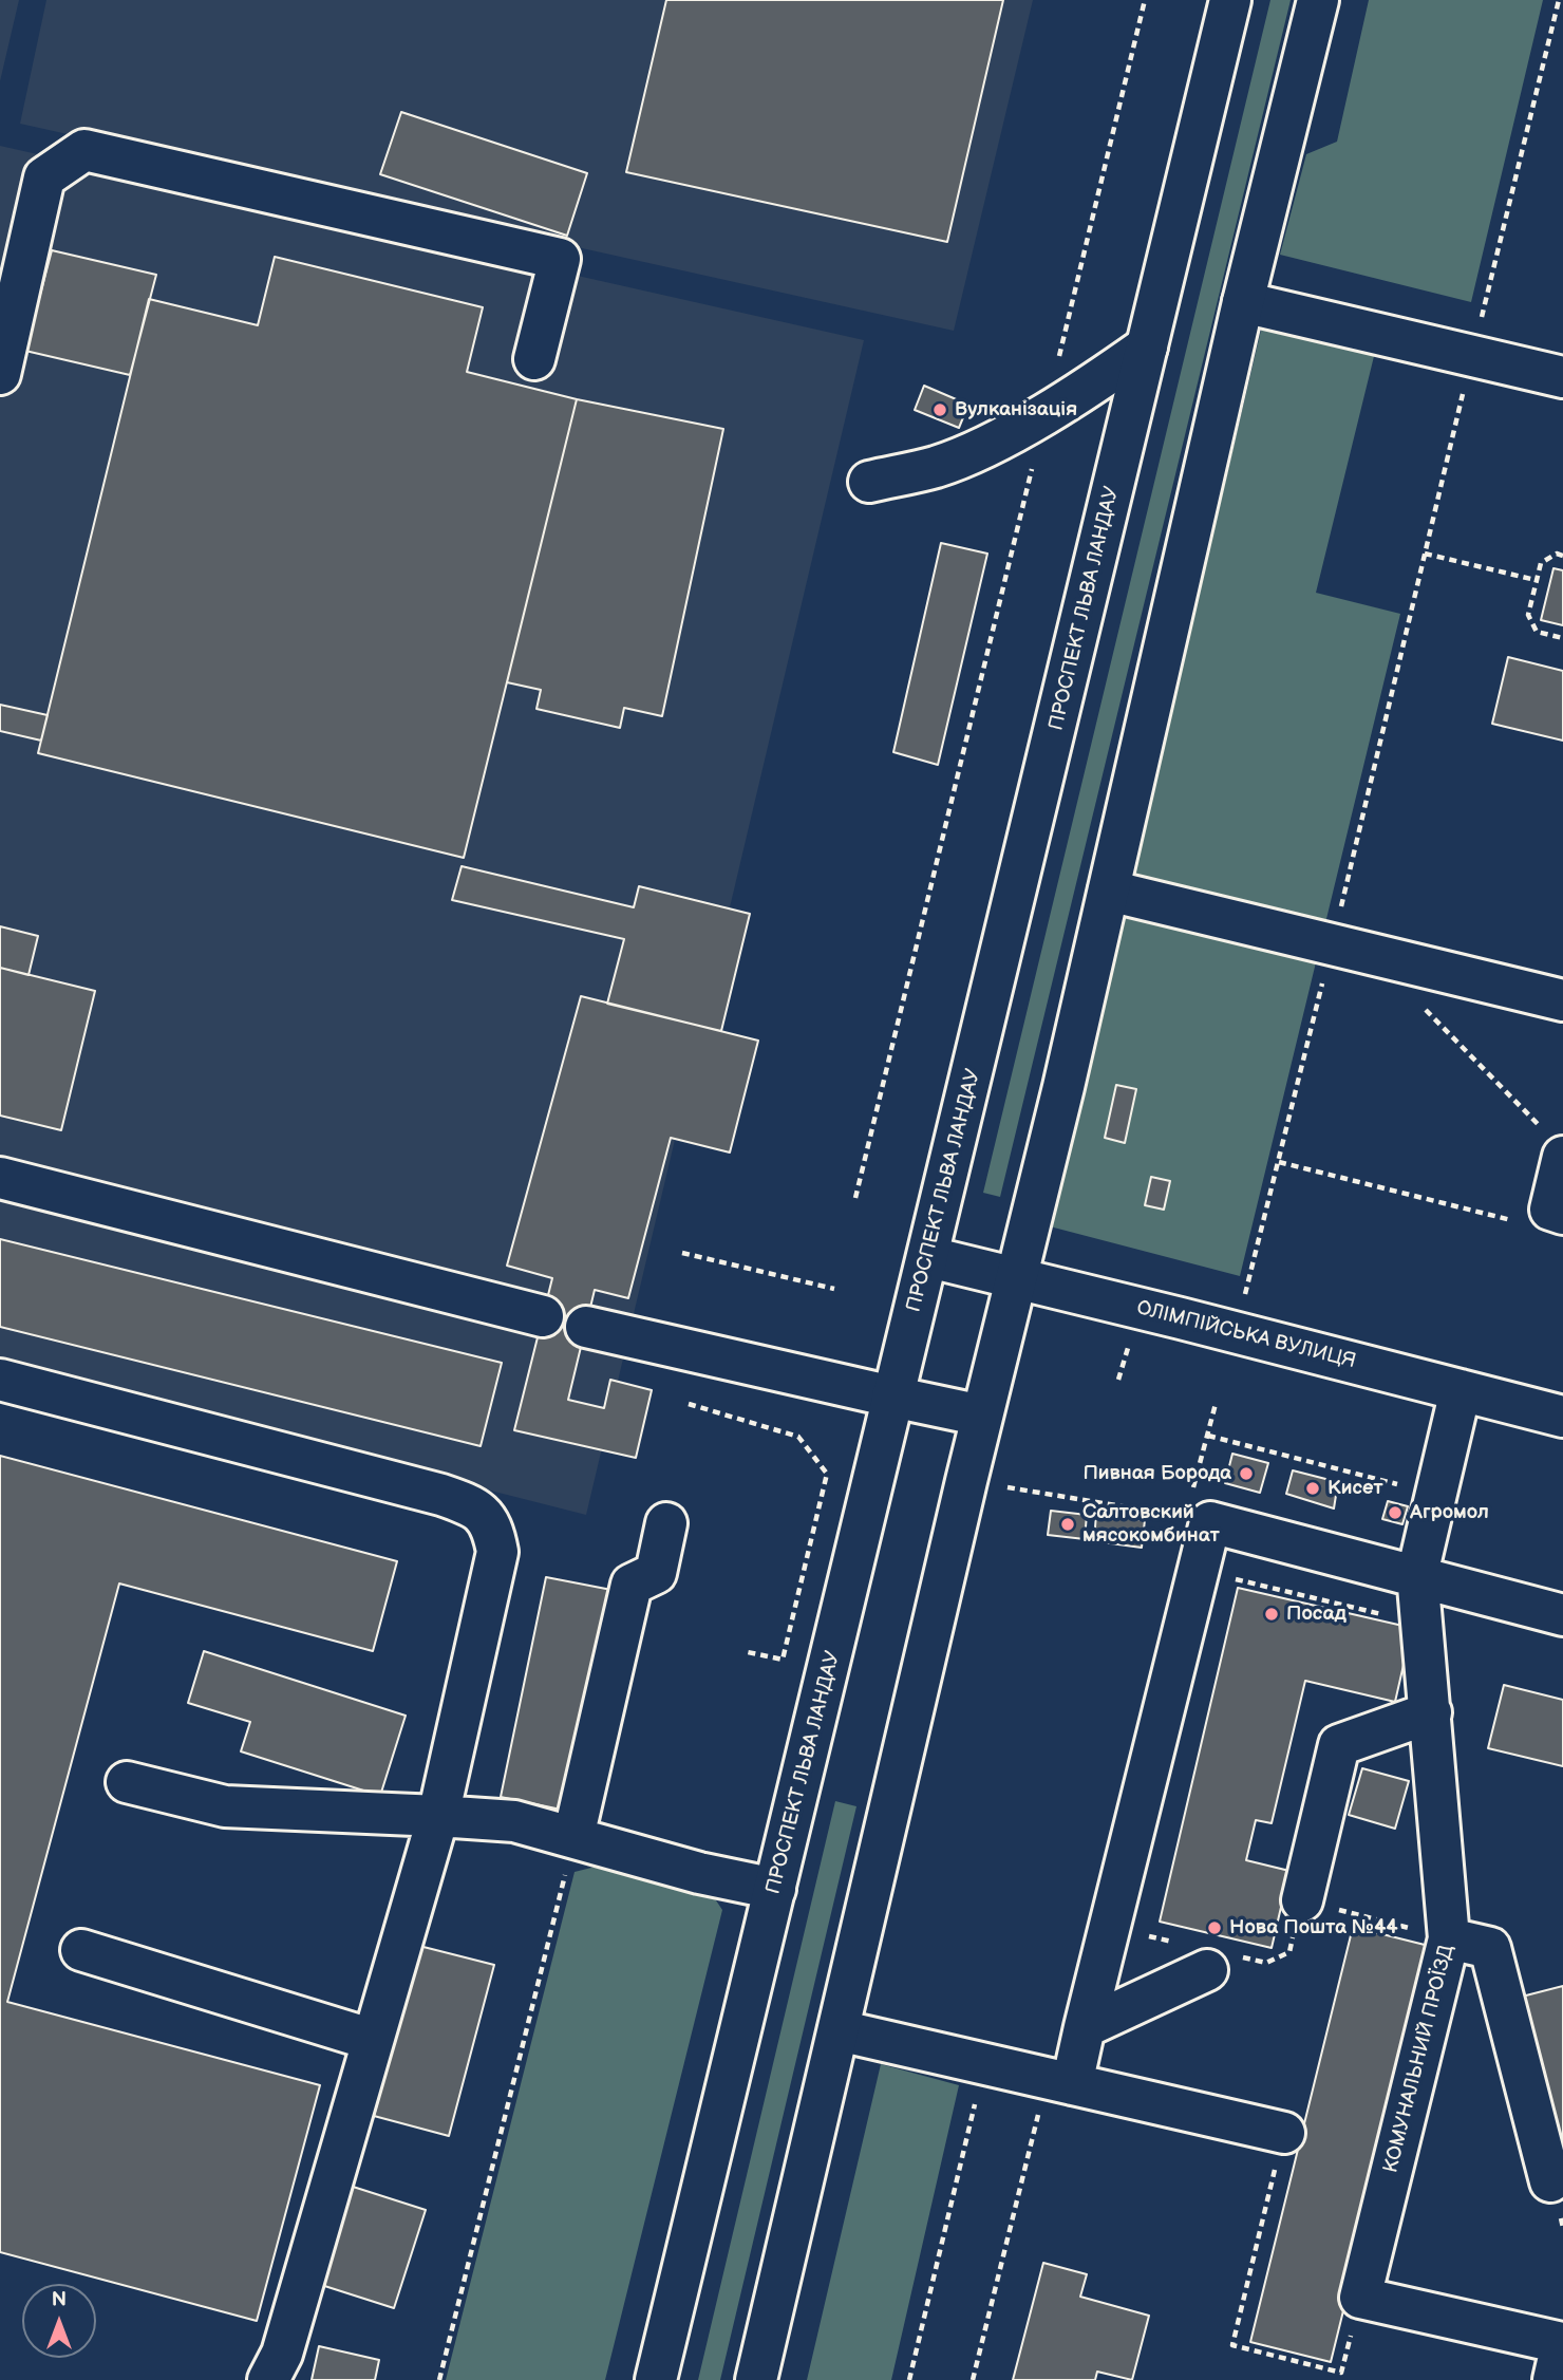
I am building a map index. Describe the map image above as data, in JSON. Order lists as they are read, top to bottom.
{
  "streets": {
    "main road": ["ПРОСПЕКТ ЛЬВА ЛАНДАУ", "ОЛІМПІЙСЬКА ВУЛИЦЯ", "КОМУНАЛЬНИЙ ПРОЇЗД"]
  },
  "crossings": [
    ["ПРОСПЕКТ ЛЬВА ЛАНДАУ", "ОЛІМПІЙСЬКА ВУЛИЦЯ"],
    ["ОЛІМПІЙСЬКА ВУЛИЦЯ", "КОМУНАЛЬНИЙ ПРОЇЗД"]
  ],
  "places": [
    "Вулканізація",
    "Пивная Борода",
    "Кисет",
    "Агромол",
    "Салтовский мясокомбинат",
    "Посад",
    "Нова Пошта №44"
  ],
  "north": "top"
}
